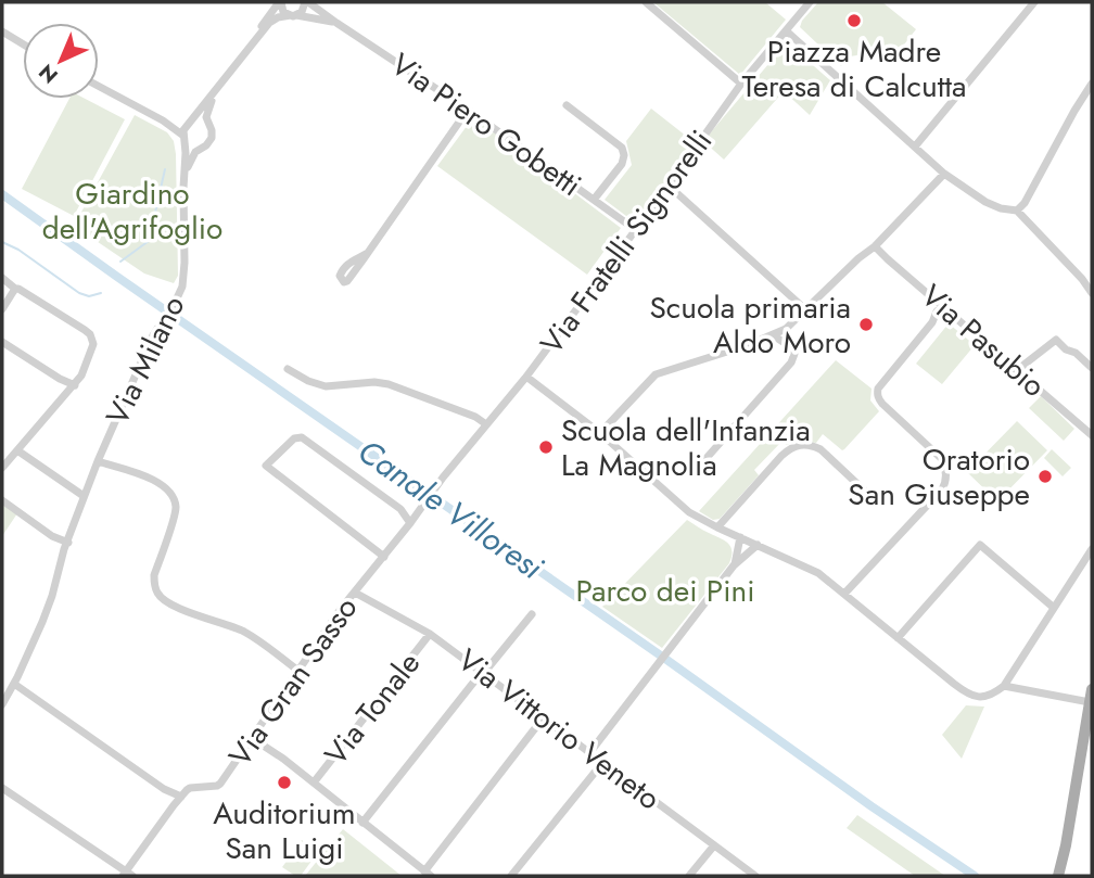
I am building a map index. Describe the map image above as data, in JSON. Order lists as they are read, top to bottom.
{
  "streets": {
    "street": [
      "Via Piero Gobetti",
      "Via Fratelli Signorelli",
      "Via Pasubio",
      "Via Milano",
      "Via Gran Sasso",
      "Via Tonale",
      "Via Vittorio Veneto"
    ]
  },
  "crossings": [
    ["Via Piero Gobetti", "Via Fratelli Signorelli"],
    ["Via Fratelli Signorelli", "Via Gran Sasso"],
    ["Via Gran Sasso", "Via Vittorio Veneto"],
    ["Via Tonale", "Via Vittorio Veneto"]
  ],
  "water": ["Canale Villoresi"],
  "parks": ["Giardino dell'Agrifoglio", "Parco dei Pini"],
  "places": [
    "Piazza Madre Teresa di Calcutta",
    "Scuola primaria Aldo Moro",
    "Scuola dell'Infanzia La Magnolia",
    "Oratorio San Giuseppe",
    "Auditorium San Luigi"
  ],
  "north": "bottom left"
}
